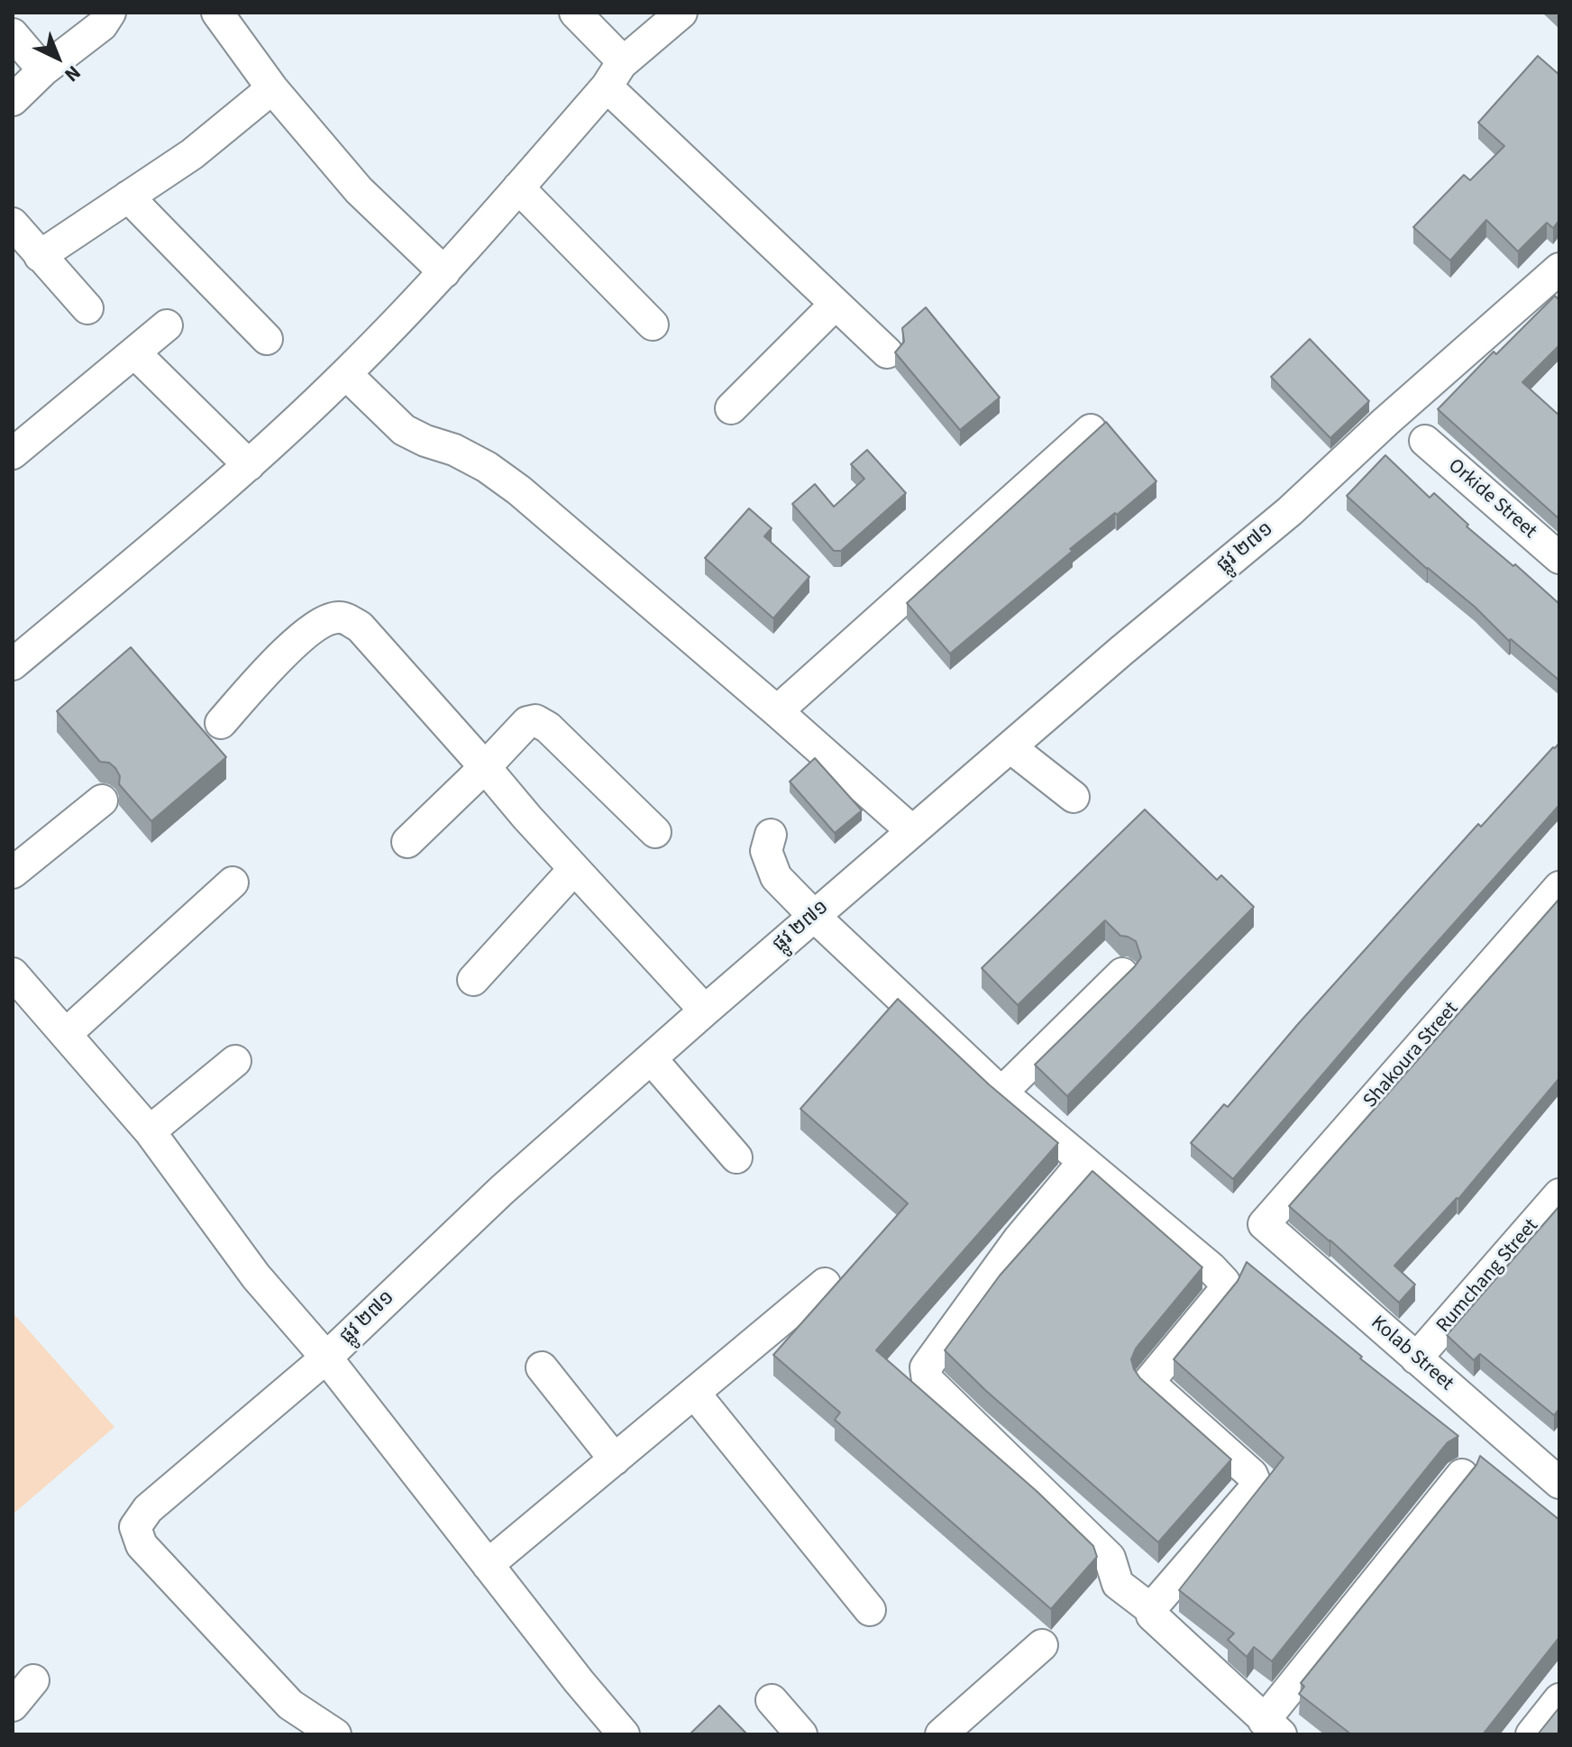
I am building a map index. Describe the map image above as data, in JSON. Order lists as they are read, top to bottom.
{
  "streets": {
    "street": [
      "Orkide Street",
      "ផ្លូវ ២៧១",
      "Shakoura Street",
      "Rumchang Street",
      "Kolab Street"
    ]
  },
  "crossings": [
    ["Shakoura Street", "Kolab Street"],
    ["Rumchang Street", "Kolab Street"]
  ],
  "north": "bottom right"
}
